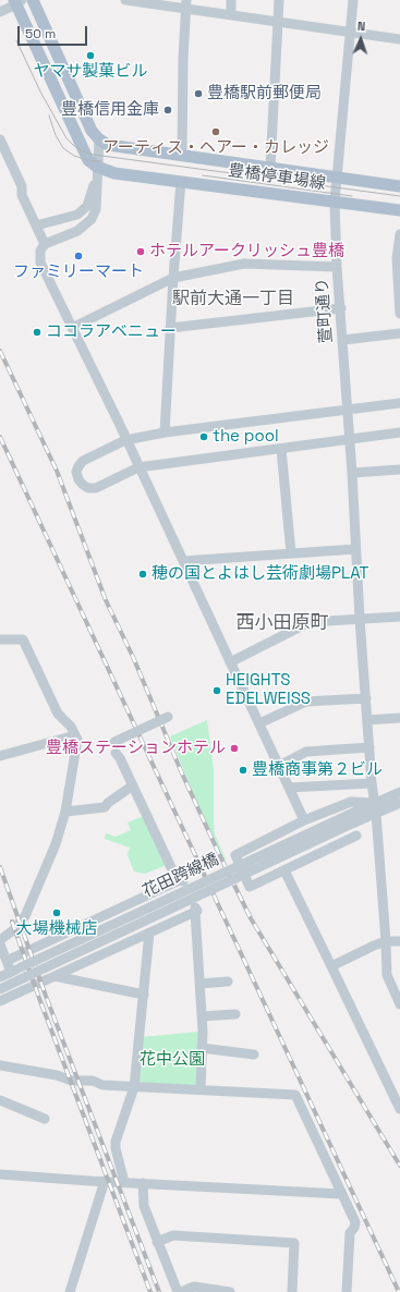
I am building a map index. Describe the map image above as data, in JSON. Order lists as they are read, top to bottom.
{
  "streets": {
    "main road": ["豊橋停車場線"],
    "street": ["萱町通り", "花田跨線橋"]
  },
  "crossings": [
    ["豊橋停車場線", "萱町通り"]
  ],
  "districts": ["駅前大通一丁目", "西小田原町"],
  "parks": ["花中公園"],
  "places": [
    "ヤマサ製菓ビル",
    "豊橋駅前郵便局",
    "豊橋信用金庫",
    "アーティス・ヘアー・カレッジ",
    "ホテルアークリッシュ豊橋",
    "ファミリーマート",
    "ココラアベニュー",
    "the pool",
    "穂の国とよはし芸術劇場PLAT",
    "HEIGHTS EDELWEISS",
    "豊橋ステーションホテル",
    "豊橋商事第２ビル",
    "大場機械店"
  ],
  "scale_bar": "50 m",
  "north": "top"
}
